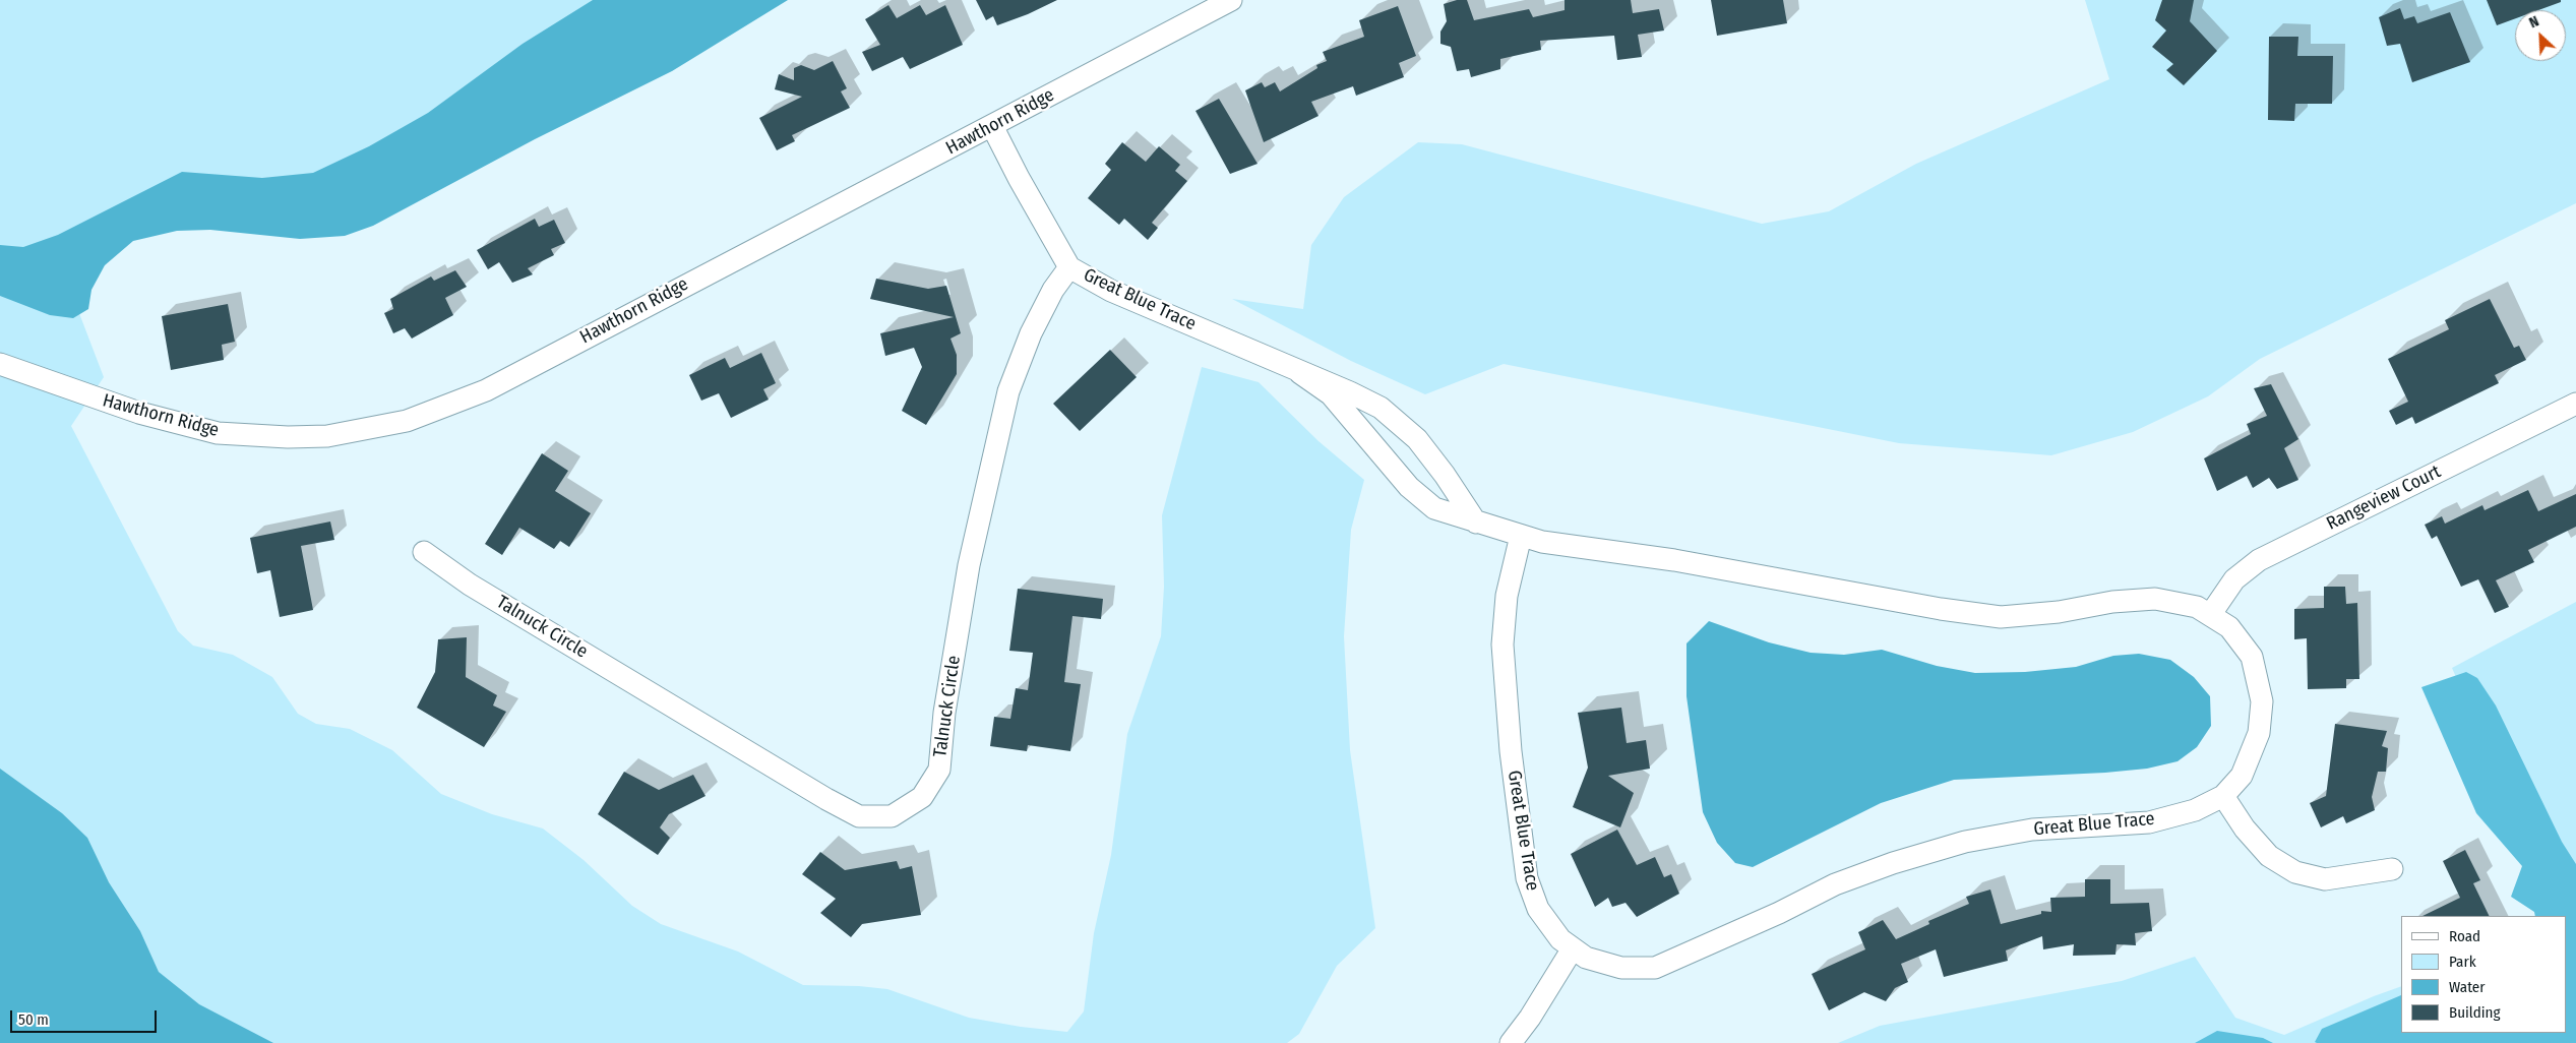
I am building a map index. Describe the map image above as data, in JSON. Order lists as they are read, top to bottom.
{
  "streets": {
    "street": [
      "Hawthorn Ridge",
      "Great Blue Trace",
      "Rangeview Court",
      "Talnuck Circle"
    ]
  },
  "crossings": [
    ["Hawthorn Ridge", "Great Blue Trace"],
    ["Great Blue Trace", "Rangeview Court"],
    ["Great Blue Trace", "Talnuck Circle"]
  ],
  "legend": [
    "Road",
    "Park",
    "Water",
    "Building"
  ],
  "scale_bar": "50 m",
  "north": "top left"
}
